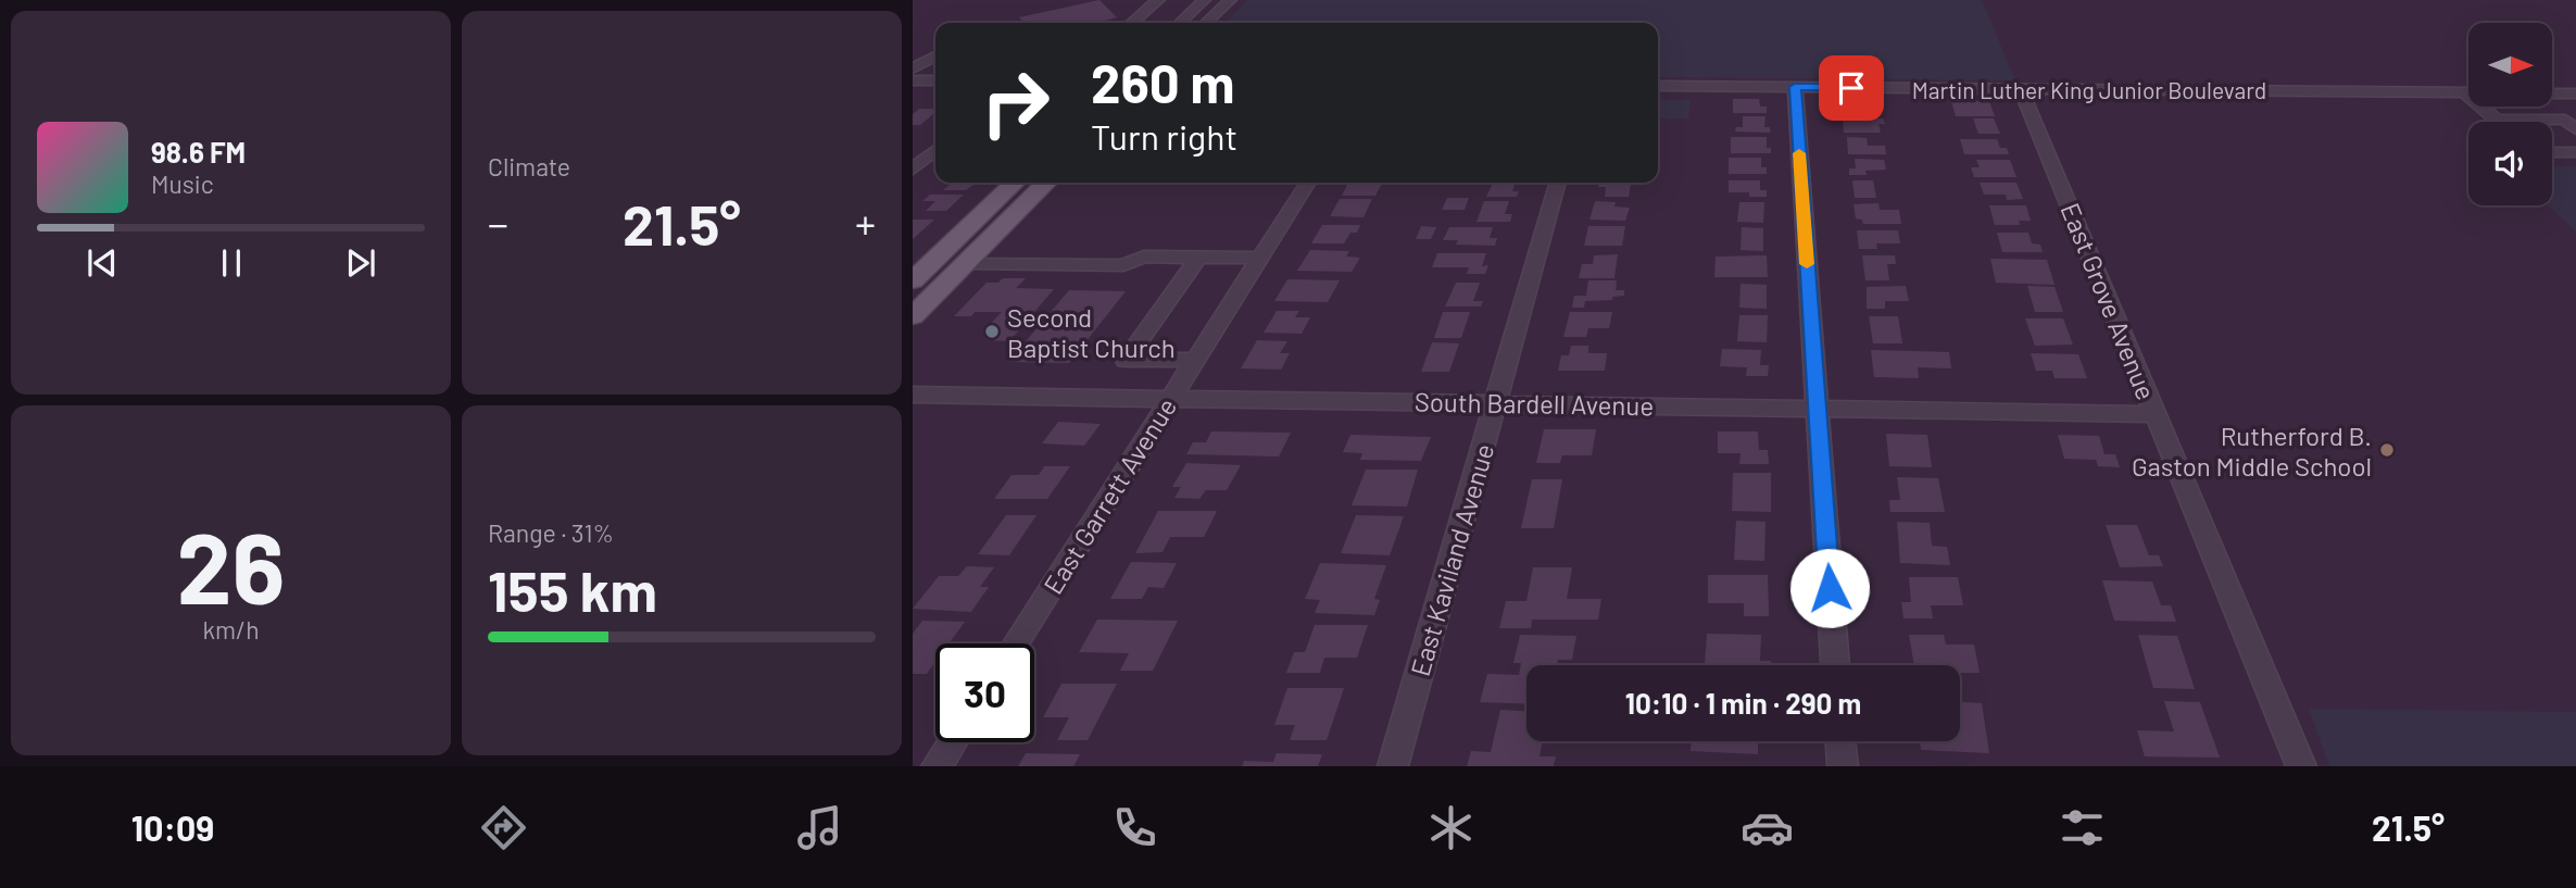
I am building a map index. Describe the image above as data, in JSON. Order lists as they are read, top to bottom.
{
  "streets": {
    "street": [
      "Martin Luther King Junior Boulevard",
      "East Grove Avenue",
      "South Bardell Avenue",
      "East Garrett Avenue",
      "East Kaviland Avenue"
    ]
  },
  "crossings": [
    ["Martin Luther King Junior Boulevard", "East Grove Avenue"],
    ["East Grove Avenue", "South Bardell Avenue"],
    ["South Bardell Avenue", "East Garrett Avenue"],
    ["South Bardell Avenue", "East Kaviland Avenue"]
  ],
  "places": ["Second Baptist Church", "Rutherford B. Gaston Middle School"],
  "north": "right",
  "page": {
    "tile": [
      "Climate",
      ["26", "km/h"],
      ["Range · 31%", "155 km"]
    ],
    "turn": ["260 m", "Turn right"],
    "song": ["98.6 FM", "Music"],
    "heat": ["−", "21.5°", "+"],
    "limit": "30",
    "trip": "10:10 · 1 min · 290 m",
    "tabs": ["10:09", "21.5°"]
  }
}
